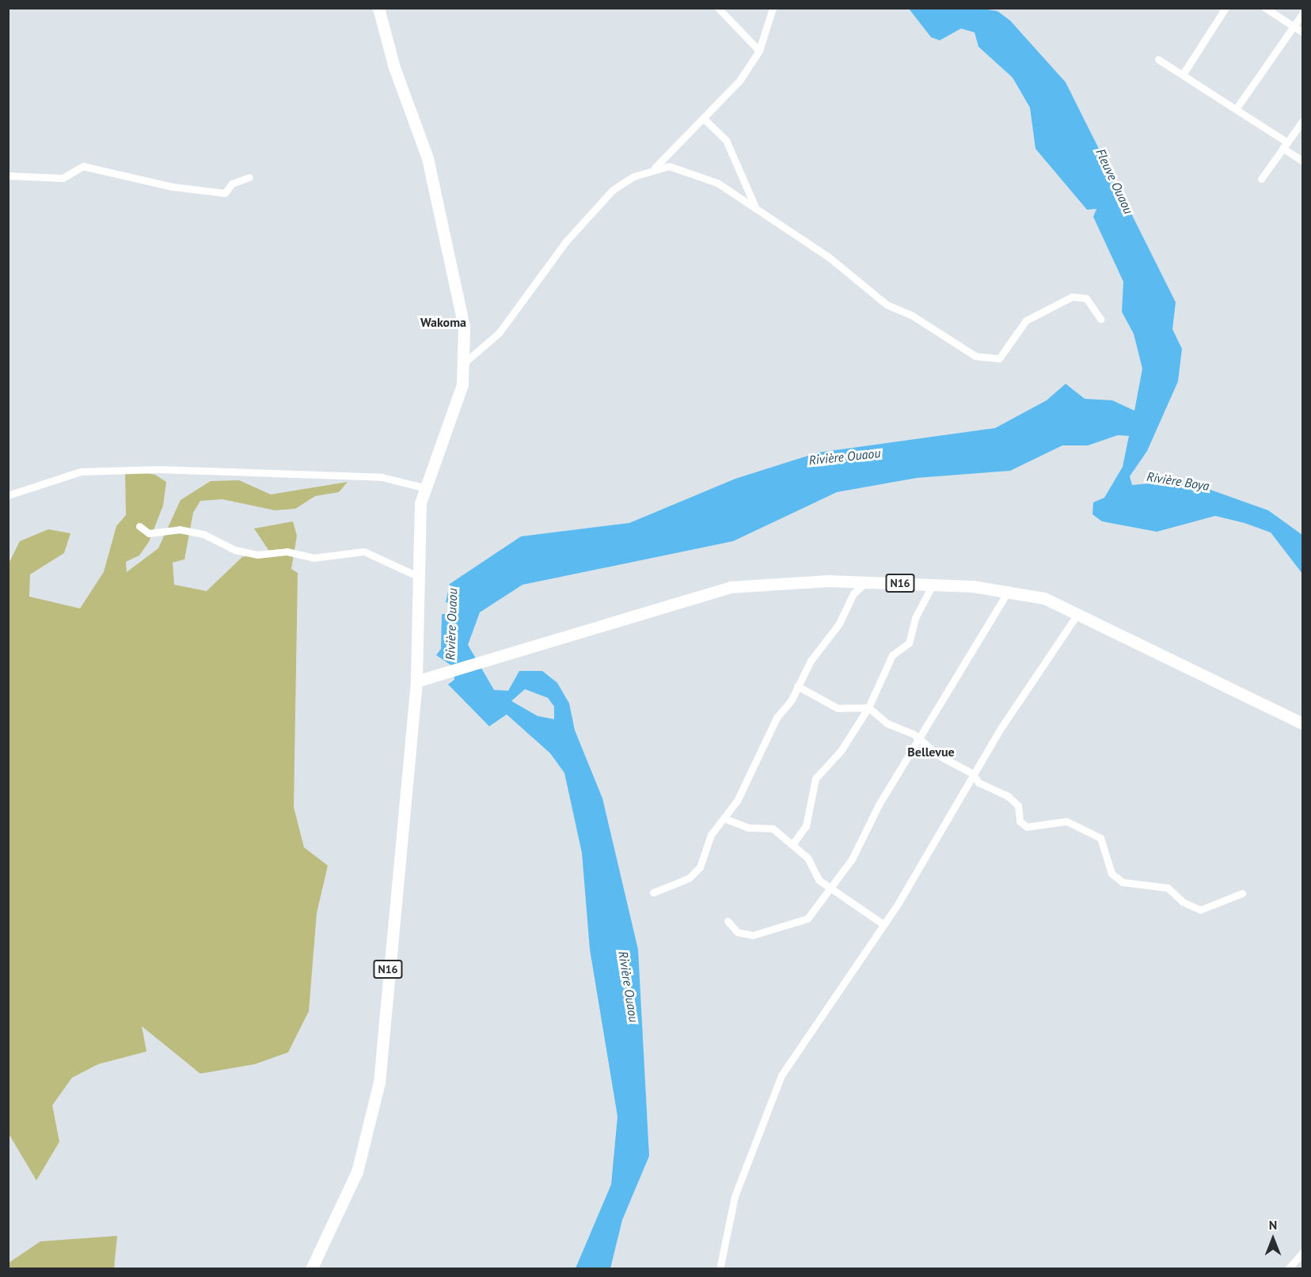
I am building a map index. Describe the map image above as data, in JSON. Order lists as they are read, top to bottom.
{
  "streets": {
    "main road": ["N16"]
  },
  "districts": ["Wakoma", "Bellevue"],
  "water": ["Fleuve Ouaou", "Rivière Ouaou", "Rivière Boya"],
  "north": "top"
}
